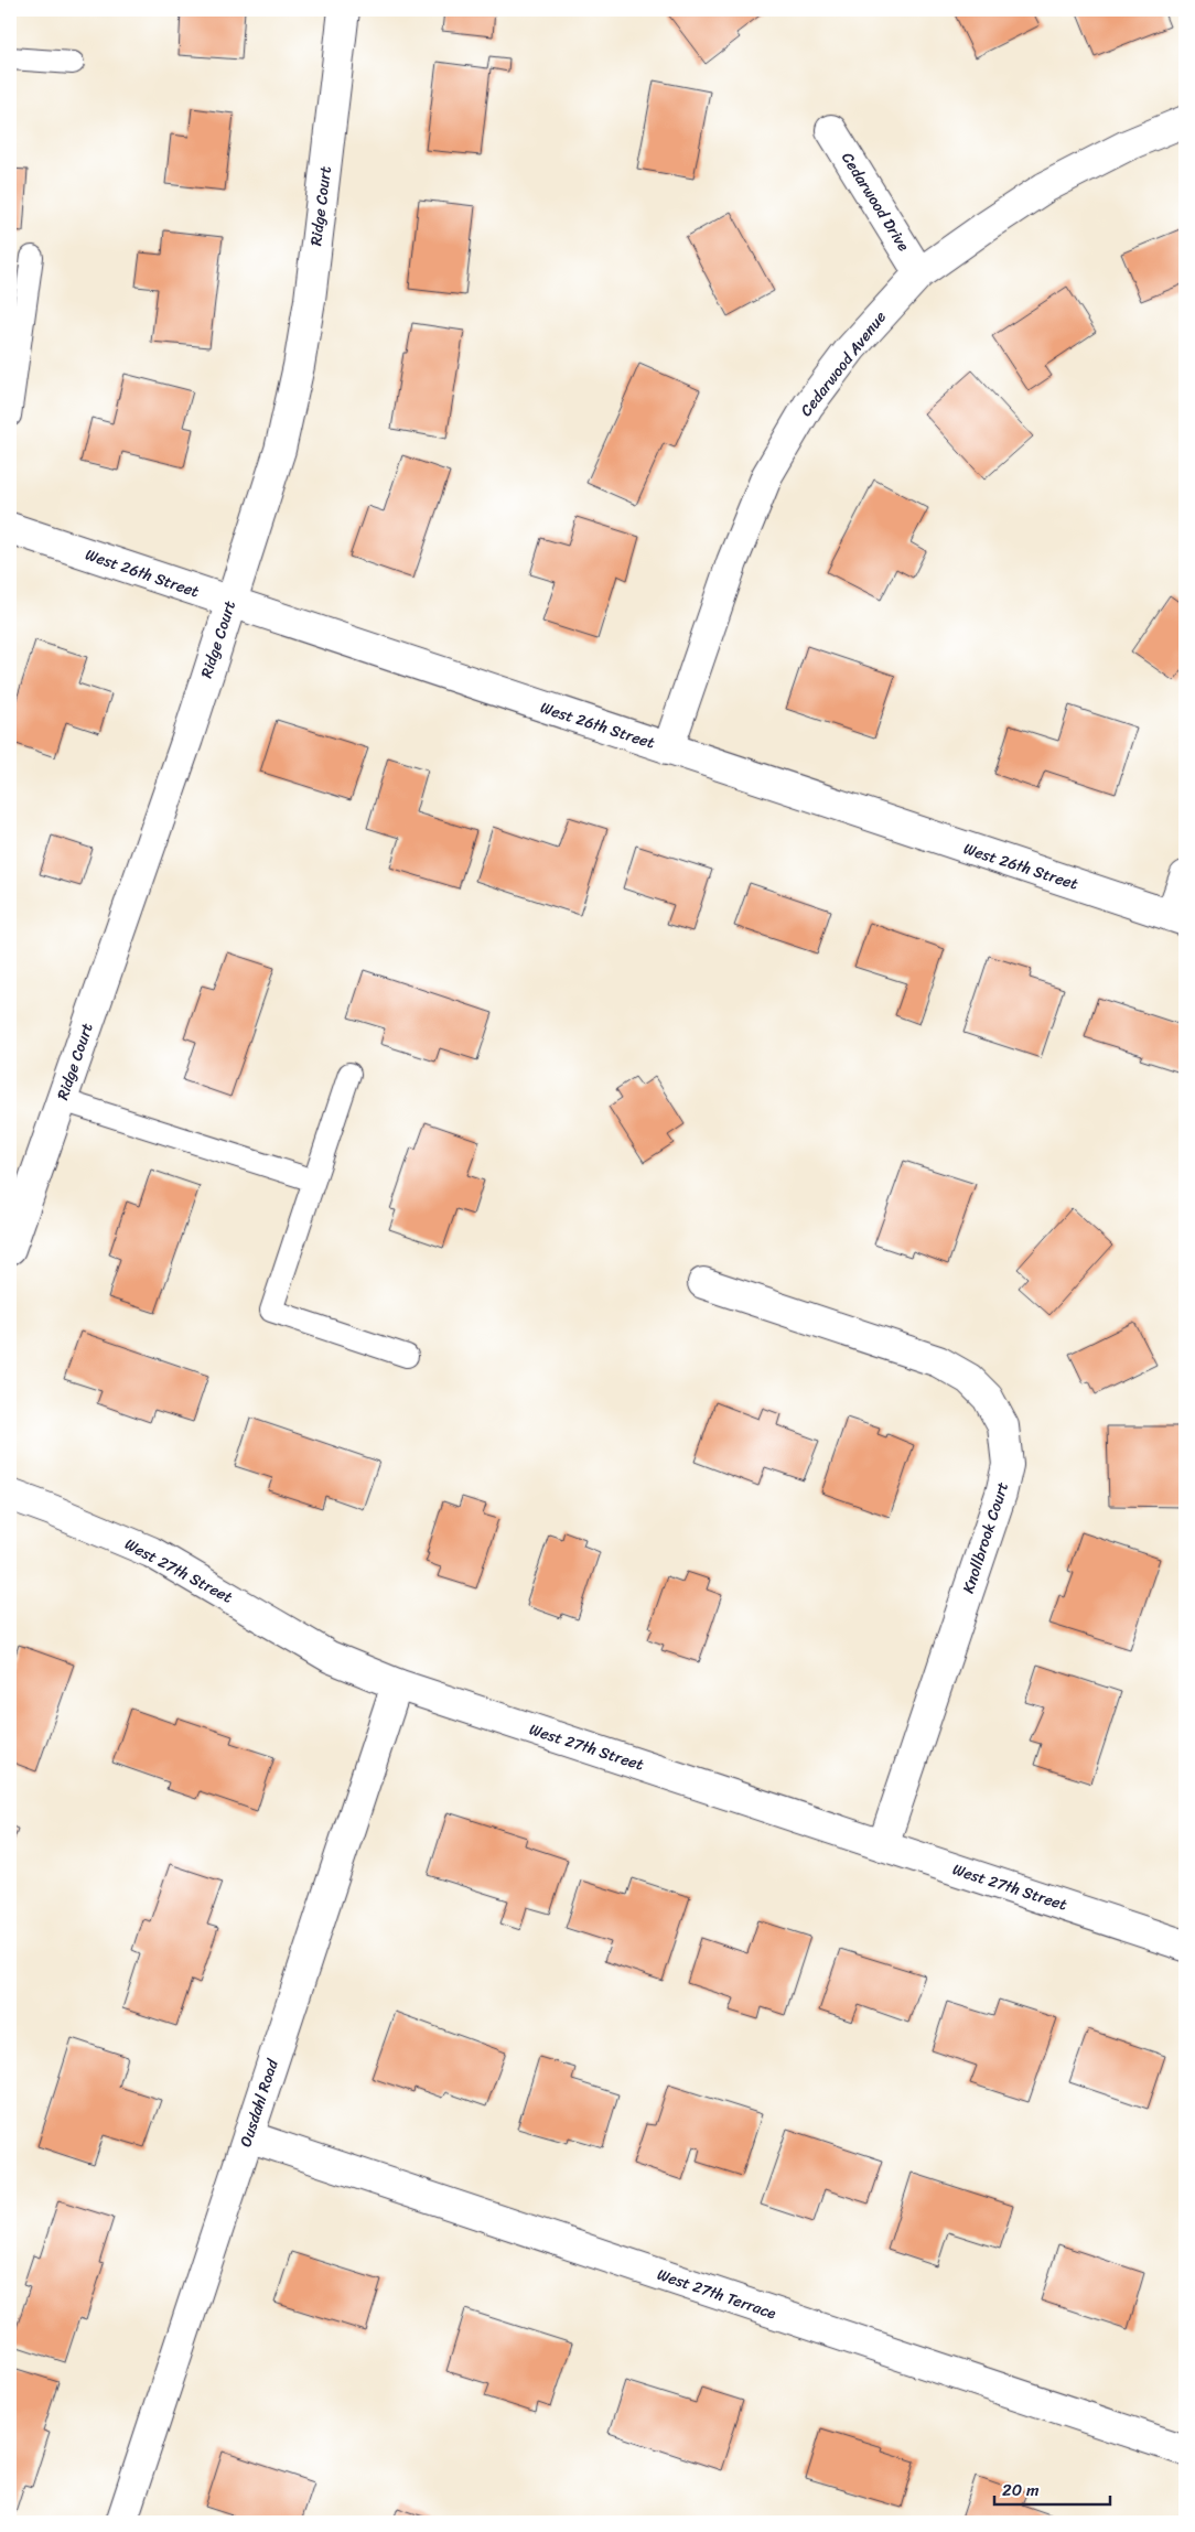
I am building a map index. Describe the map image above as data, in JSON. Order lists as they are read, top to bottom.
{
  "streets": {
    "street": [
      "Cedarwood Drive",
      "Ridge Court",
      "Cedarwood Avenue",
      "West 26th Street",
      "Knollbrook Court",
      "West 27th Street",
      "Ousdahl Road",
      "West 27th Terrace"
    ]
  },
  "crossings": [
    ["Cedarwood Drive", "Cedarwood Avenue"],
    ["Ridge Court", "West 26th Street"],
    ["Cedarwood Avenue", "West 26th Street"],
    ["Knollbrook Court", "West 27th Street"],
    ["West 27th Street", "Ousdahl Road"],
    ["Ousdahl Road", "West 27th Terrace"]
  ],
  "scale_bar": "20 m"
}
